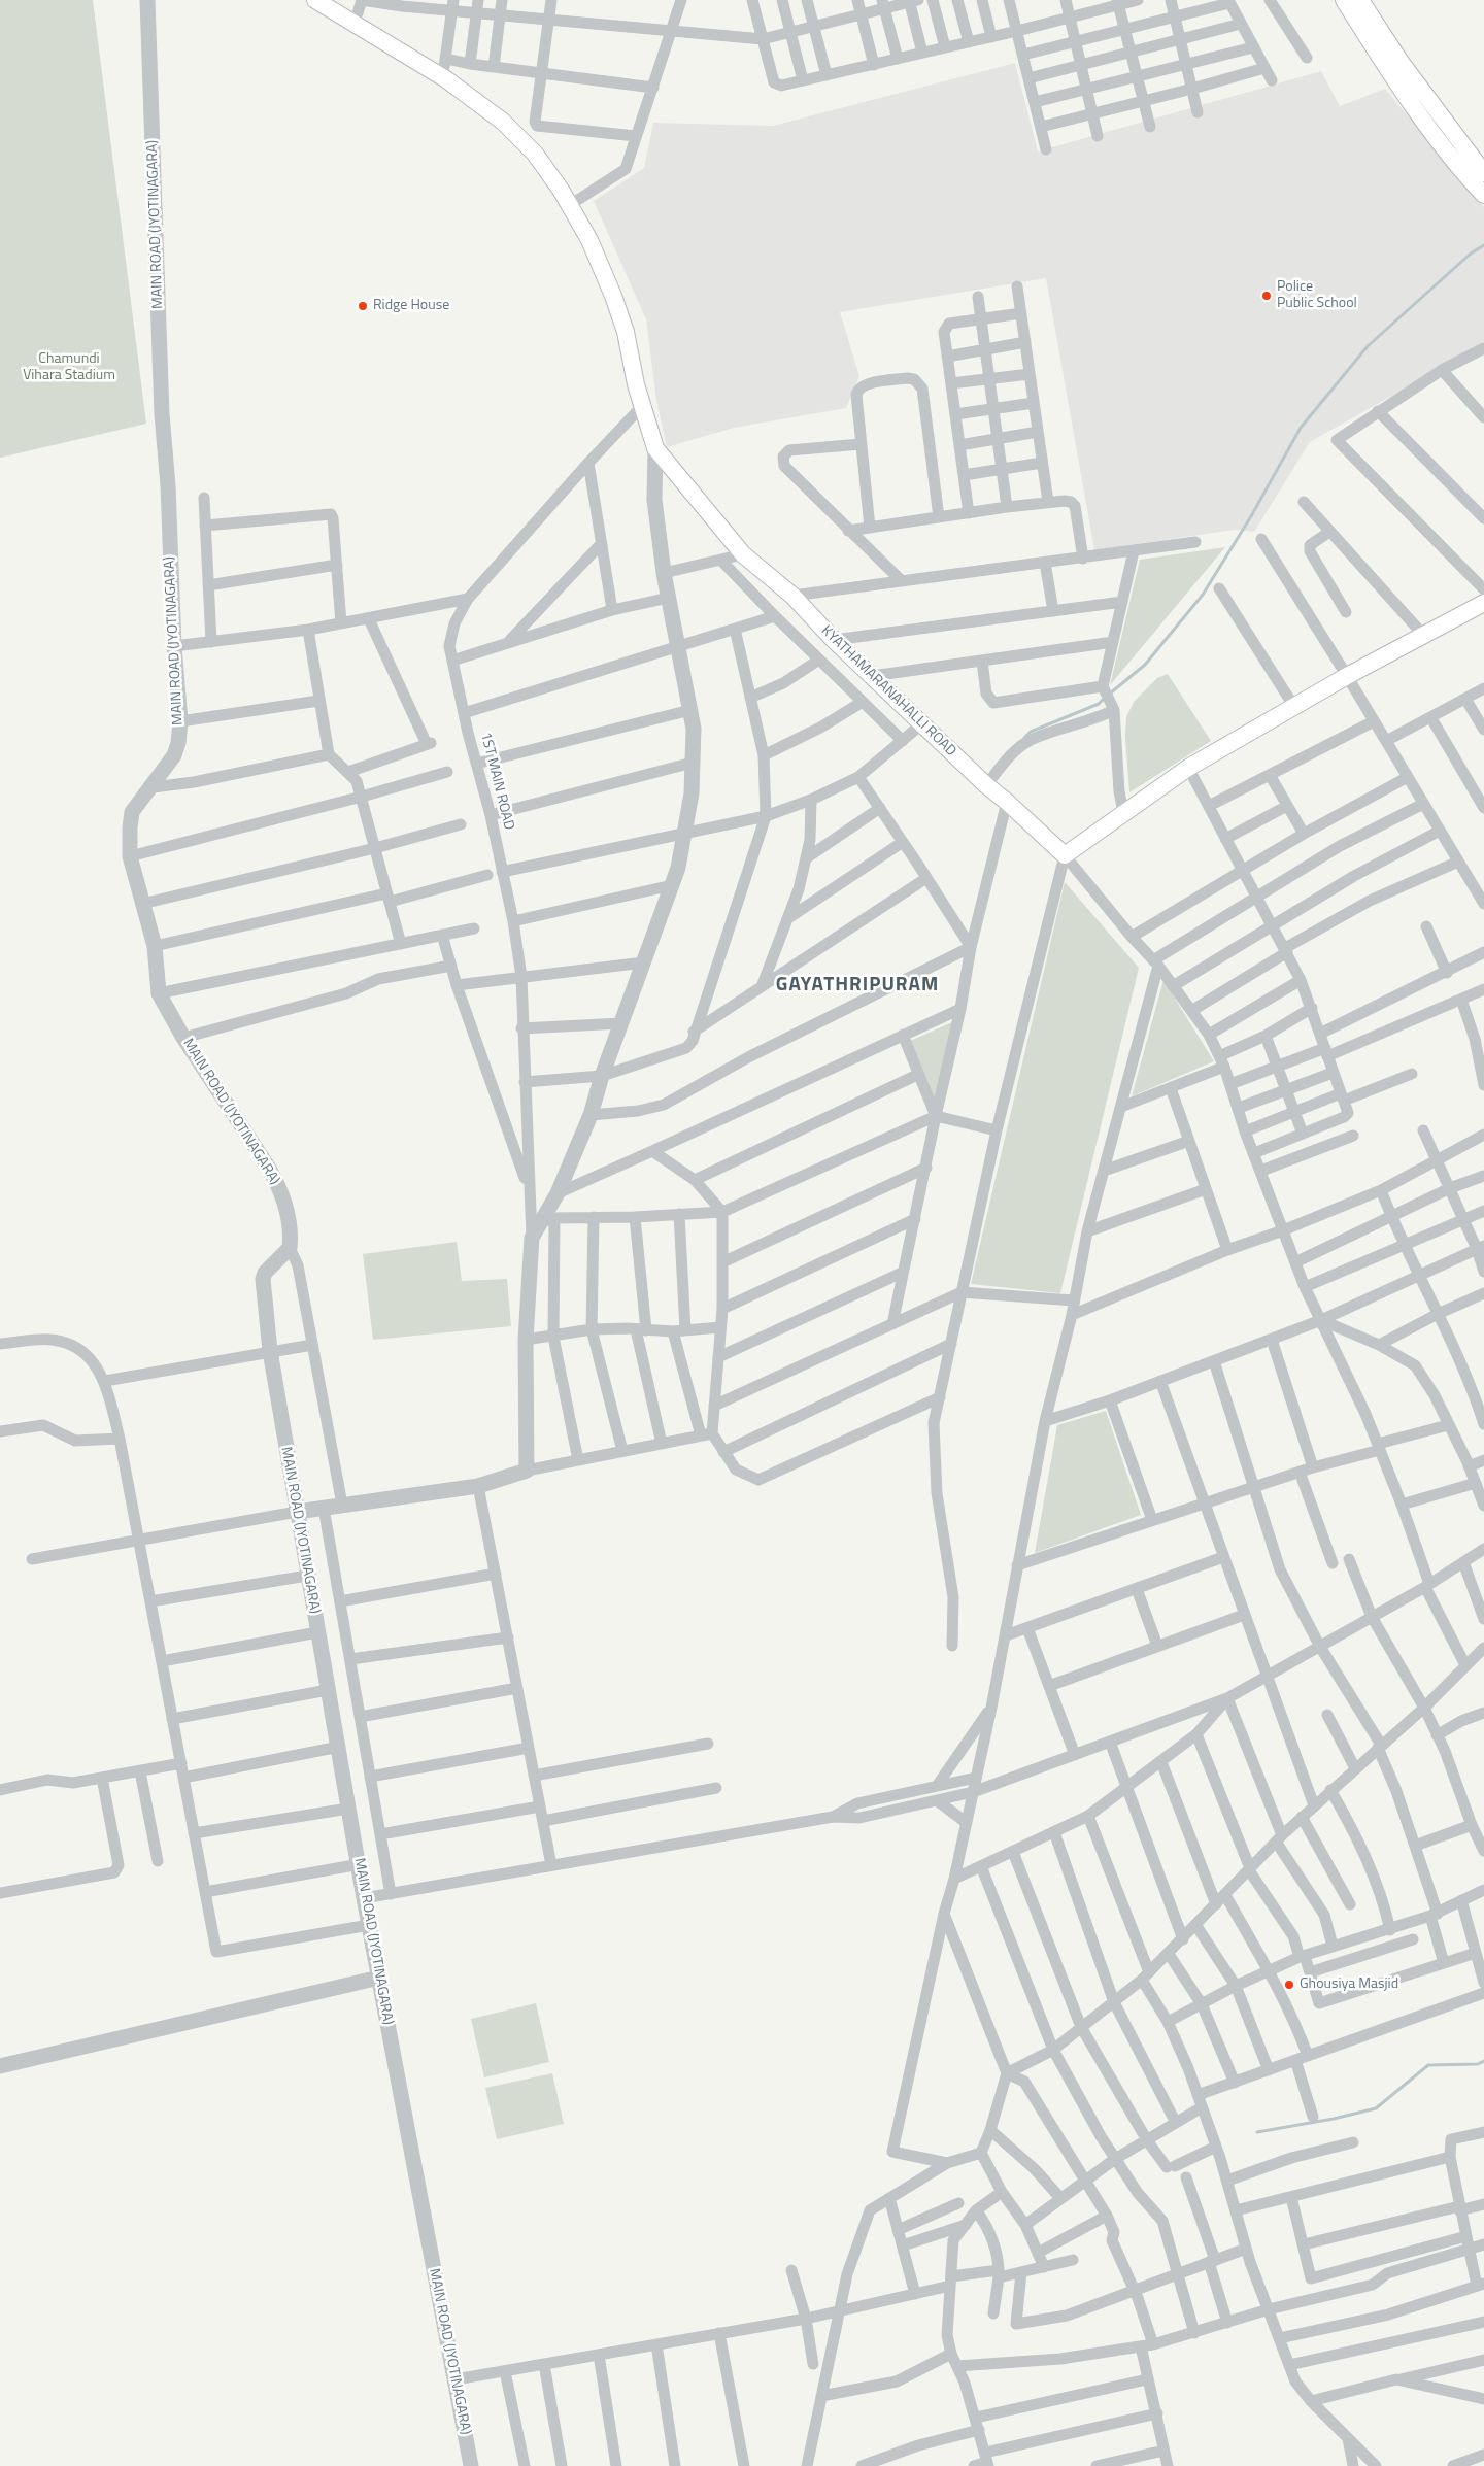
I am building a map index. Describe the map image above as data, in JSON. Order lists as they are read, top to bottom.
{
  "streets": {
    "main road": ["KYATHAMARANAHALLI ROAD"],
    "street": ["MAIN ROAD (JYOTINAGARA)", "1ST MAIN ROAD"]
  },
  "crossings": [
    ["KYATHAMARANAHALLI ROAD", "1ST MAIN ROAD"]
  ],
  "districts": ["GAYATHRIPURAM"],
  "parks": ["Chamundi Vihara Stadium"],
  "places": ["Police Public School", "Ridge House", "Ghousiya Masjid"]
}
